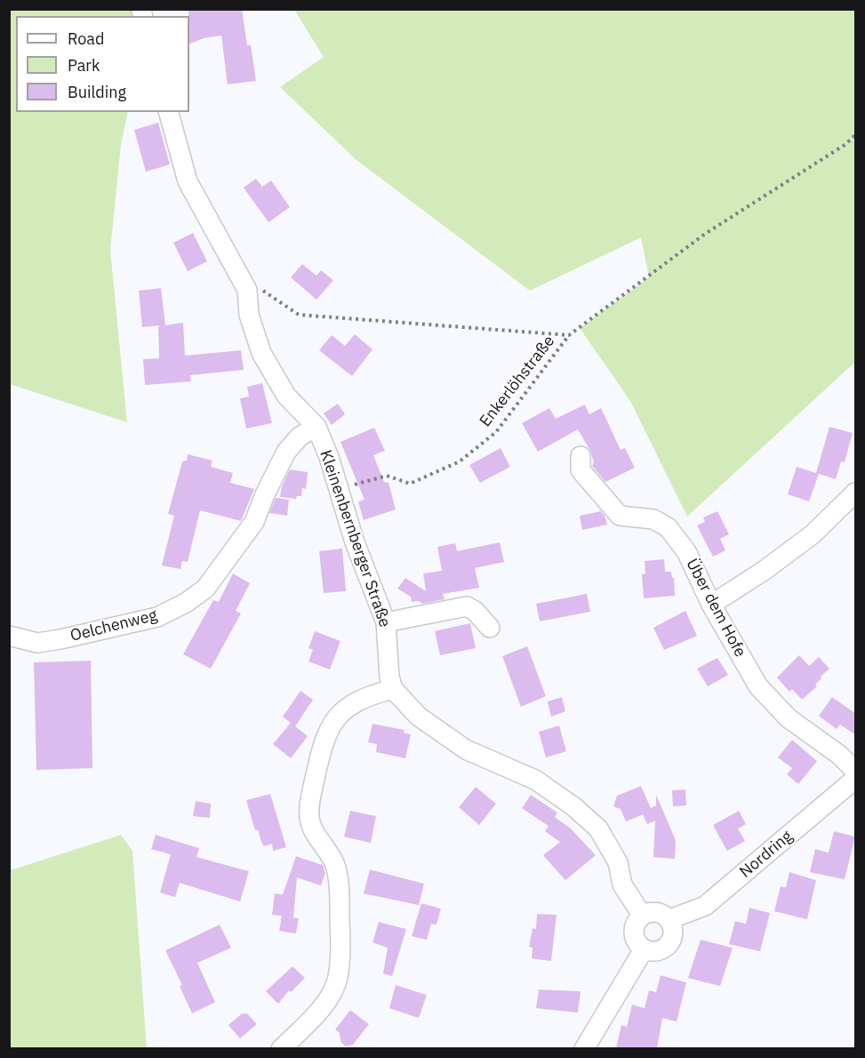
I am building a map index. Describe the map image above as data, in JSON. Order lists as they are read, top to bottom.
{
  "streets": {
    "street": [
      "Kleinenbernberger Straße",
      "Über dem Hofe",
      "Oelchenweg",
      "Nordring"
    ],
    "path": ["Enkerlöhstraße"]
  },
  "crossings": [
    ["Enkerlöhstraße", "Kleinenbernberger Straße"],
    ["Kleinenbernberger Straße", "Oelchenweg"]
  ],
  "legend": ["Road", "Park", "Building"]
}
